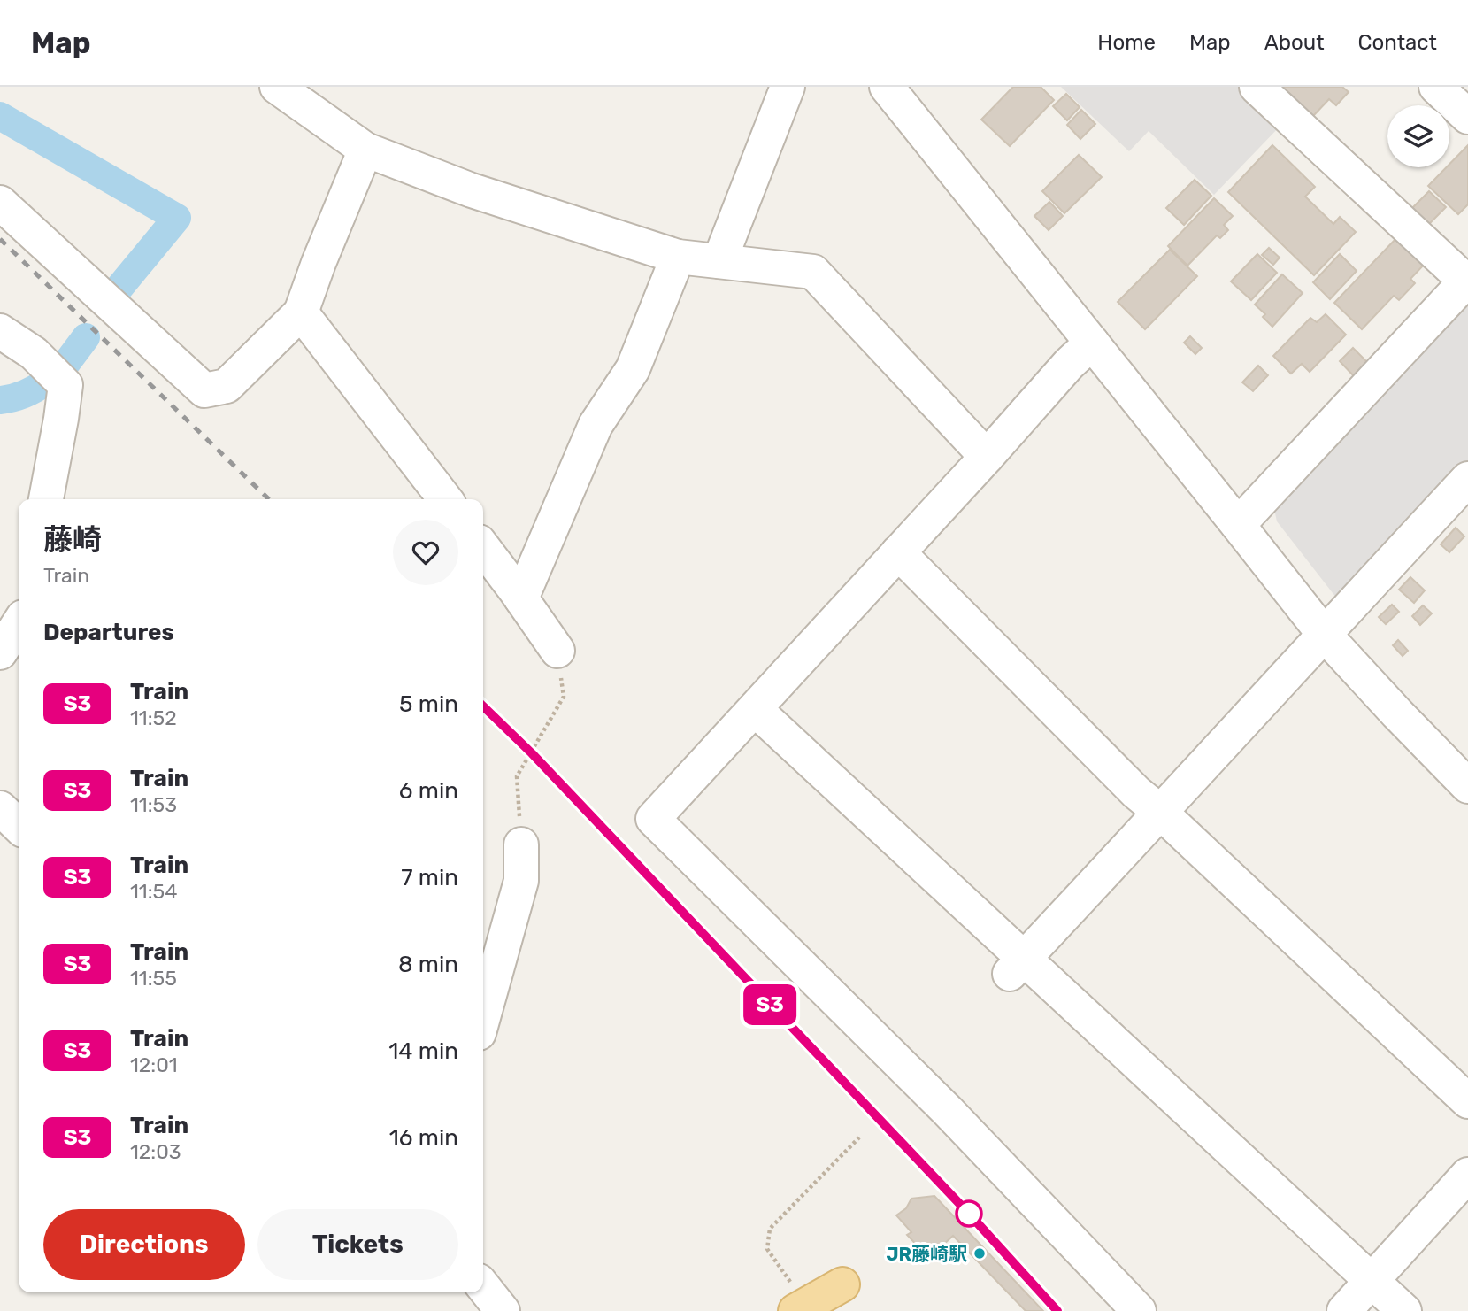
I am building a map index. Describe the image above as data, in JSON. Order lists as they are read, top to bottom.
{
  "places": ["JR藤崎駅"],
  "page": {
    "header": "Map",
    "nav": [
      "Home",
      "Map",
      "About",
      "Contact"
    ],
    "on_map": "S3",
    "heading": [
      ["藤崎", "Train"],
      "Departures"
    ],
    "list": [
      {
        "mark": "S3",
        "name": "Train",
        "note": "11:52",
        "value": "5 min"
      },
      {
        "mark": "S3",
        "name": "Train",
        "note": "11:53",
        "value": "6 min"
      },
      {
        "mark": "S3",
        "name": "Train",
        "note": "11:54",
        "value": "7 min"
      },
      {
        "mark": "S3",
        "name": "Train",
        "note": "11:55",
        "value": "8 min"
      },
      {
        "mark": "S3",
        "name": "Train",
        "note": "12:01",
        "value": "14 min"
      },
      {
        "mark": "S3",
        "name": "Train",
        "note": "12:03",
        "value": "16 min"
      }
    ],
    "buttons": ["Directions", "Tickets"]
  }
}
